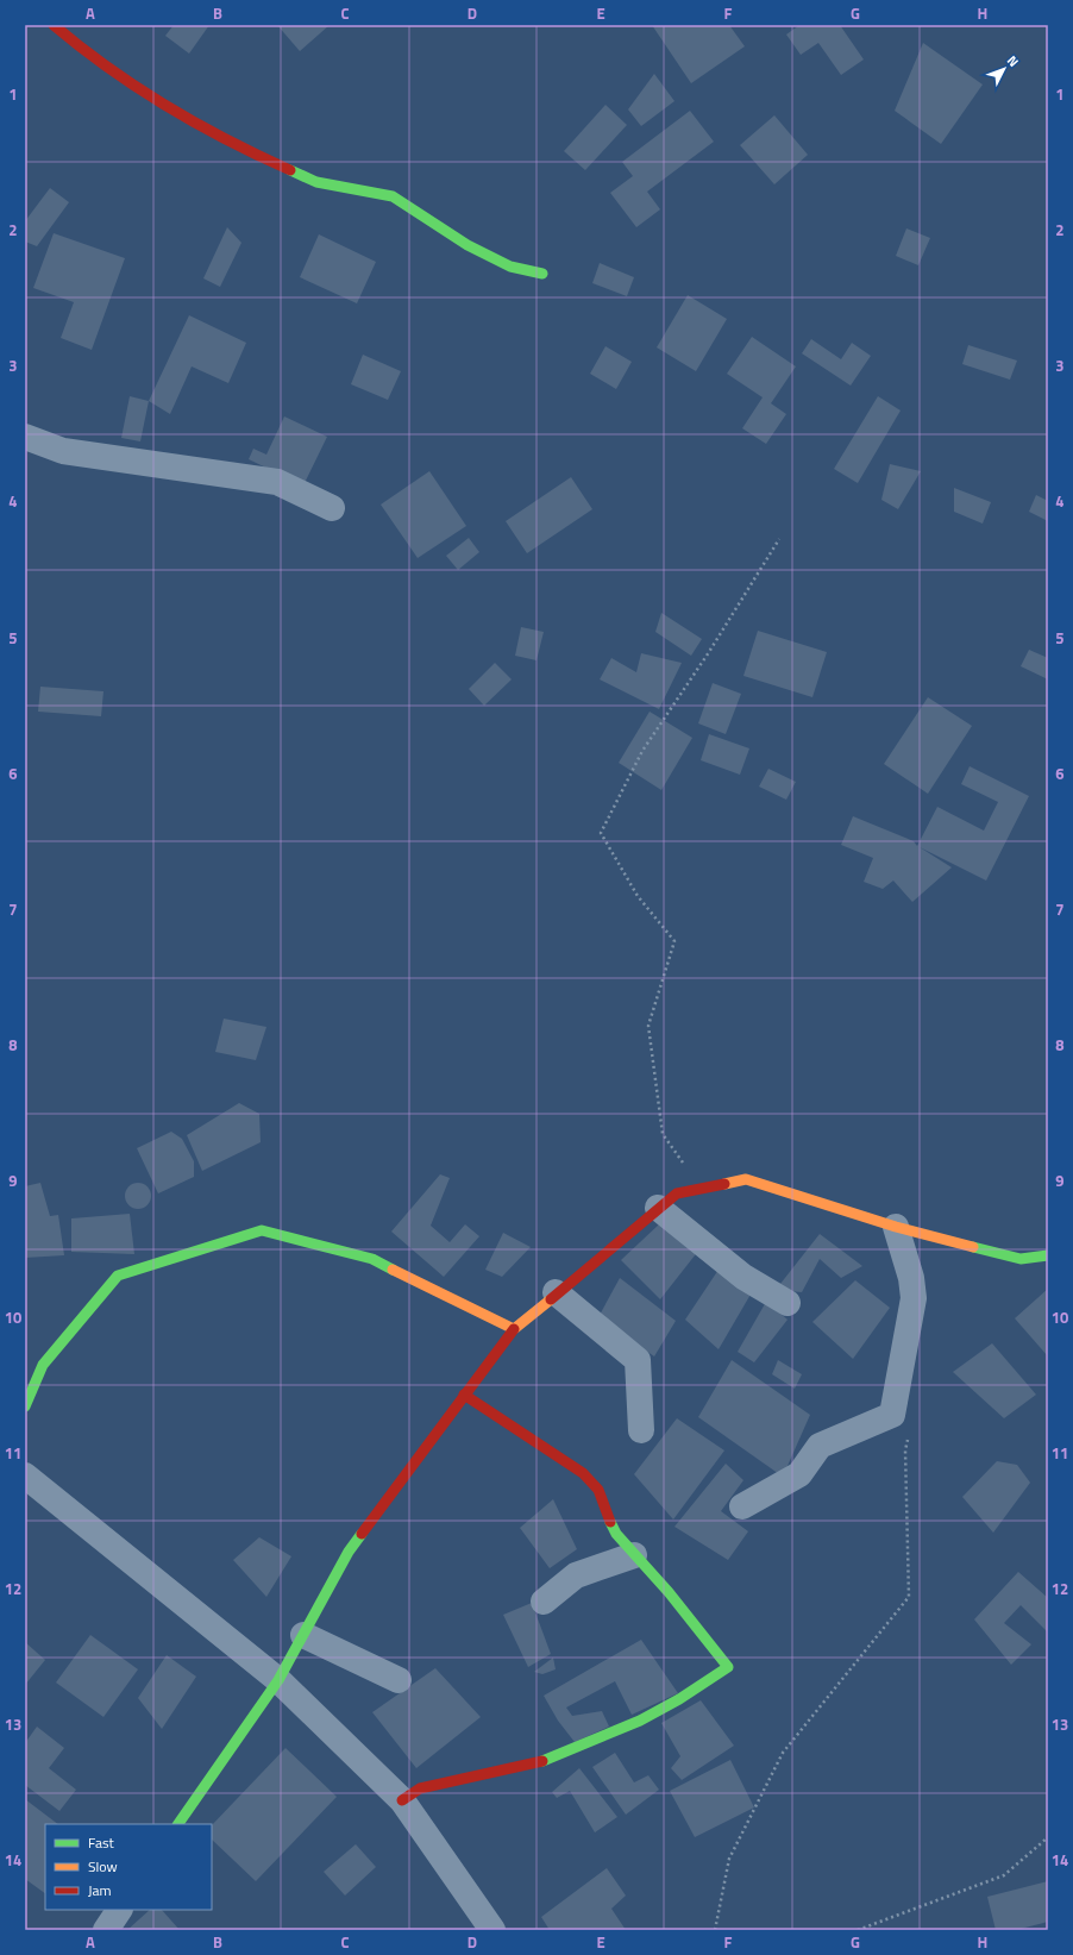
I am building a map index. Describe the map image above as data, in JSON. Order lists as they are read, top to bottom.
{
  "legend": ["Fast", "Slow", "Jam"],
  "north": "top right",
  "grid": {
    "columns": [
      "A",
      "B",
      "C",
      "D",
      "E",
      "F",
      "G",
      "H"
    ],
    "rows": [
      "1",
      "2",
      "3",
      "4",
      "5",
      "6",
      "7",
      "8",
      "9",
      "10",
      "11",
      "12",
      "13",
      "14"
    ]
  }
}
